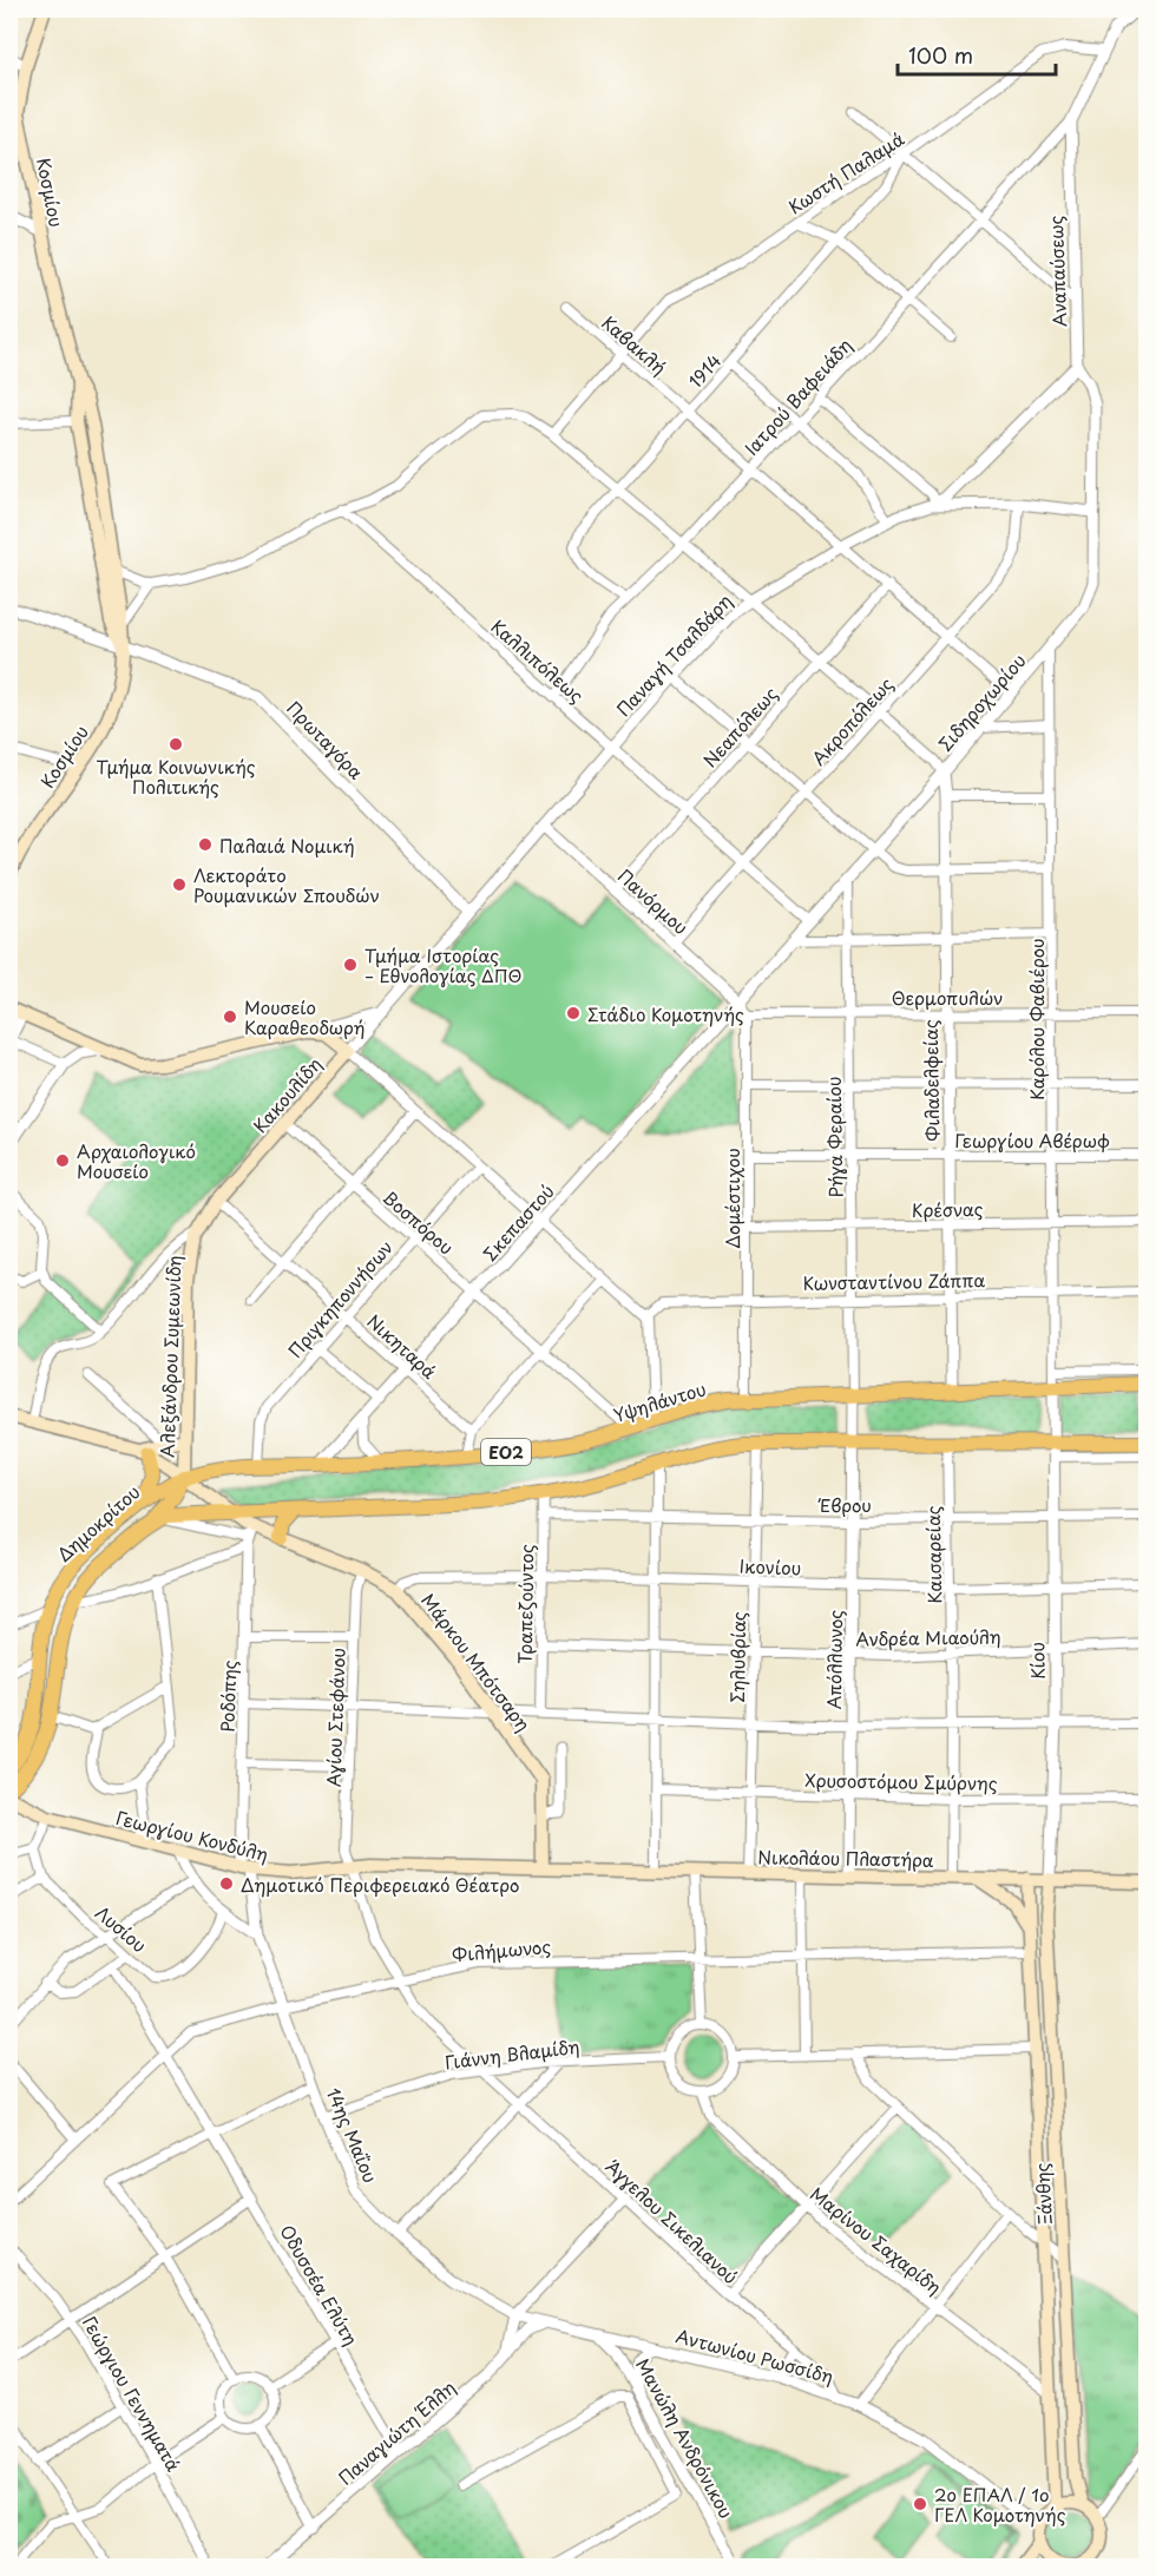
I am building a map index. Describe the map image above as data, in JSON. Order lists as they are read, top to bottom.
{
  "streets": {
    "main road": [
      "Κοσμίου",
      "Κακουλίδη",
      "Αλεξάνδρου Συμεωνίδη",
      "Υψηλάντου",
      "ΕΟ2",
      "Δημοκρίτου",
      "Μάρκου Μπότσαρη",
      "Γεωργίου Κονδύλη",
      "Νικολάου Πλαστήρα",
      "Ξάνθης"
    ],
    "street": [
      "Κωστή Παλαμά",
      "Αναπαύσεως",
      "Καβακλή",
      "1914",
      "Ιατρού Βαφειάδη",
      "Παναγή Τσαλδάρη",
      "Καλλιπόλεως",
      "Σιδηροχωρίου",
      "Ακροπόλεως",
      "Νεαπόλεως",
      "Πρωταγόρα",
      "Πανόρμου",
      "Θερμοπυλών",
      "Καρόλου Φαβιέρου",
      "Φιλαδελφείας",
      "Ρήγα Φεραίου",
      "Γεωργίου Αβέρωφ",
      "Δομέστιχου",
      "Κρέσνας",
      "Βοσπόρου",
      "Σκεπαστού",
      "Κωνσταντίνου Ζάππα",
      "Πριγκηποννήσων",
      "Νικηταρά",
      "Έβρου",
      "Καισαρείας",
      "Ικονίου",
      "Τραπεζούντος",
      "Ανδρέα Μιαούλη",
      "Σηλυβρίας",
      "Απόλλωνος",
      "Κίου",
      "Ροδόπης",
      "Αγίου Στεφάνου",
      "Χρυσοστόμου Σμύρνης",
      "Λυσίου",
      "Φιλήμωνος",
      "Γιάννη Βλαμίδη",
      "14ης Μαΐου",
      "Άγγελου Σικελιανού",
      "Μαρίνου Σαχαρίδη",
      "Οδυσσέα Ελύτη",
      "Αντωνίου Ρωσσίδη",
      "Γεώργιου Γεννηματά",
      "Παναγιώτη Έλλη",
      "Μανώλη Ανδρόνικου"
    ]
  },
  "crossings": [
    ["Κωστή Παλαμά", "Αναπαύσεως"],
    ["Κωστή Παλαμά", "Καβακλή"],
    ["Κωστή Παλαμά", "1914"],
    ["Κοσμίου", "Πρωταγόρα"],
    ["Αναπαύσεως", "Ιατρού Βαφειάδη"],
    ["Αναπαύσεως", "Σιδηροχωρίου"],
    ["Καβακλή", "1914"],
    ["Καβακλή", "Ιατρού Βαφειάδη"],
    ["Καβακλή", "Παναγή Τσαλδάρη"],
    ["Καβακλή", "Σιδηροχωρίου"],
    ["Καβακλή", "Ακροπόλεως"],
    ["Καβακλή", "Νεαπόλεως"],
    ["1914", "Ιατρού Βαφειάδη"],
    ["Ιατρού Βαφειάδη", "Καλλιπόλεως"],
    ["Παναγή Τσαλδάρη", "Καλλιπόλεως"],
    ["Παναγή Τσαλδάρη", "Σιδηροχωρίου"],
    ["Παναγή Τσαλδάρη", "Ακροπόλεως"],
    ["Παναγή Τσαλδάρη", "Πρωταγόρα"],
    ["Παναγή Τσαλδάρη", "Πανόρμου"],
    ["Παναγή Τσαλδάρη", "Κακουλίδη"],
    ["Καλλιπόλεως", "Σιδηροχωρίου"],
    ["Καλλιπόλεως", "Ακροπόλεως"],
    ["Καλλιπόλεως", "Νεαπόλεως"],
    ["Σιδηροχωρίου", "Πανόρμου"],
    ["Σιδηροχωρίου", "Καρόλου Φαβιέρου"],
    ["Σιδηροχωρίου", "Φιλαδελφείας"],
    ["Σιδηροχωρίου", "Ρήγα Φεραίου"],
    ["Σιδηροχωρίου", "Σκεπαστού"],
    ["Ακροπόλεως", "Πανόρμου"],
    ["Νεαπόλεως", "Πανόρμου"],
    ["Πανόρμου", "Σκεπαστού"],
    ["Θερμοπυλών", "Καρόλου Φαβιέρου"],
    ["Θερμοπυλών", "Φιλαδελφείας"],
    ["Θερμοπυλών", "Ρήγα Φεραίου"],
    ["Θερμοπυλών", "Δομέστιχου"],
    ["Καρόλου Φαβιέρου", "Γεωργίου Αβέρωφ"],
    ["Καρόλου Φαβιέρου", "Κρέσνας"],
    ["Καρόλου Φαβιέρου", "Κωνσταντίνου Ζάππα"],
    ["Καρόλου Φαβιέρου", "Υψηλάντου"],
    ["Καρόλου Φαβιέρου", "Κίου"],
    ["Φιλαδελφείας", "Γεωργίου Αβέρωφ"],
    ["Φιλαδελφείας", "Κρέσνας"],
    ["Φιλαδελφείας", "Κωνσταντίνου Ζάππα"],
    ["Φιλαδελφείας", "Υψηλάντου"],
    ["Κακουλίδη", "Βοσπόρου"],
    ["Κακουλίδη", "Νικηταρά"],
    ["Κακουλίδη", "Αλεξάνδρου Συμεωνίδη"],
    ["Ρήγα Φεραίου", "Γεωργίου Αβέρωφ"],
    ["Ρήγα Φεραίου", "Κρέσνας"],
    ["Ρήγα Φεραίου", "Κωνσταντίνου Ζάππα"],
    ["Ρήγα Φεραίου", "Υψηλάντου"],
    ["Ρήγα Φεραίου", "Απόλλωνος"],
    ["Γεωργίου Αβέρωφ", "Δομέστιχου"],
    ["Δομέστιχου", "Κρέσνας"],
    ["Δομέστιχου", "Κωνσταντίνου Ζάππα"],
    ["Δομέστιχου", "Υψηλάντου"],
    ["Βοσπόρου", "Σκεπαστού"],
    ["Βοσπόρου", "Πριγκηποννήσων"],
    ["Βοσπόρου", "Υψηλάντου"],
    ["Σκεπαστού", "Νικηταρά"],
    ["Σκεπαστού", "Υψηλάντου"],
    ["Πριγκηποννήσων", "Νικηταρά"],
    ["Πριγκηποννήσων", "Υψηλάντου"],
    ["Νικηταρά", "Αλεξάνδρου Συμεωνίδη"],
    ["Αλεξάνδρου Συμεωνίδη", "Υψηλάντου"],
    ["Αλεξάνδρου Συμεωνίδη", "Δημοκρίτου"],
    ["Αλεξάνδρου Συμεωνίδη", "Μάρκου Μπότσαρη"],
    ["Υψηλάντου", "Δημοκρίτου"],
    ["Υψηλάντου", "Απόλλωνος"],
    ["Υψηλάντου", "Κίου"],
    ["Υψηλάντου", "Μάρκου Μπότσαρη"],
    ["Έβρου", "Καισαρείας"],
    ["Έβρου", "Τραπεζούντος"],
    ["Έβρου", "Σηλυβρίας"],
    ["Έβρου", "Απόλλωνος"],
    ["Έβρου", "Κίου"],
    ["Δημοκρίτου", "Μάρκου Μπότσαρη"],
    ["Καισαρείας", "Ικονίου"],
    ["Καισαρείας", "Ανδρέα Μιαούλη"],
    ["Καισαρείας", "Χρυσοστόμου Σμύρνης"],
    ["Καισαρείας", "Νικολάου Πλαστήρα"],
    ["Ικονίου", "Τραπεζούντος"],
    ["Ικονίου", "Σηλυβρίας"],
    ["Ικονίου", "Απόλλωνος"],
    ["Ικονίου", "Κίου"],
    ["Ικονίου", "Μάρκου Μπότσαρη"],
    ["Τραπεζούντος", "Ανδρέα Μιαούλη"],
    ["Ανδρέα Μιαούλη", "Σηλυβρίας"],
    ["Ανδρέα Μιαούλη", "Απόλλωνος"],
    ["Ανδρέα Μιαούλη", "Κίου"],
    ["Σηλυβρίας", "Χρυσοστόμου Σμύρνης"],
    ["Σηλυβρίας", "Νικολάου Πλαστήρα"],
    ["Απόλλωνος", "Χρυσοστόμου Σμύρνης"],
    ["Απόλλωνος", "Νικολάου Πλαστήρα"],
    ["Κίου", "Χρυσοστόμου Σμύρνης"],
    ["Κίου", "Νικολάου Πλαστήρα"],
    ["Κίου", "Ξάνθης"],
    ["Μάρκου Μπότσαρη", "Ροδόπης"],
    ["Μάρκου Μπότσαρη", "Αγίου Στεφάνου"],
    ["Μάρκου Μπότσαρη", "Γεωργίου Κονδύλη"],
    ["Μάρκου Μπότσαρη", "Νικολάου Πλαστήρα"],
    ["Ροδόπης", "Γεωργίου Κονδύλη"],
    ["Ροδόπης", "14ης Μαΐου"],
    ["Αγίου Στεφάνου", "Γεωργίου Κονδύλη"],
    ["Αγίου Στεφάνου", "Φιλήμωνος"],
    ["Αγίου Στεφάνου", "Άγγελου Σικελιανού"],
    ["Γεωργίου Κονδύλη", "Νικολάου Πλαστήρα"],
    ["Νικολάου Πλαστήρα", "Ξάνθης"],
    ["Φιλήμωνος", "14ης Μαΐου"],
    ["Φιλήμωνος", "Ξάνθης"],
    ["Φιλήμωνος", "Άγγελου Σικελιανού"],
    ["Φιλήμωνος", "Οδυσσέα Ελύτη"],
    ["Γιάννη Βλαμίδη", "14ης Μαΐου"],
    ["Γιάννη Βλαμίδη", "Άγγελου Σικελιανού"],
    ["Γιάννη Βλαμίδη", "Μαρίνου Σαχαρίδη"],
    ["14ης Μαΐου", "Αντωνίου Ρωσσίδη"],
    ["14ης Μαΐου", "Παναγιώτη Έλλη"],
    ["14ης Μαΐου", "Μανώλη Ανδρόνικου"],
    ["Ξάνθης", "Μαρίνου Σαχαρίδη"],
    ["Ξάνθης", "Αντωνίου Ρωσσίδη"],
    ["Άγγελου Σικελιανού", "Αντωνίου Ρωσσίδη"],
    ["Οδυσσέα Ελύτη", "Παναγιώτη Έλλη"],
    ["Αντωνίου Ρωσσίδη", "Μανώλη Ανδρόνικου"]
  ],
  "places": [
    "Τμήμα Κοινωνικής Πολιτικής",
    "Παλαιά Νομική",
    "Λεκτοράτο Ρουμανικών Σπουδών",
    "Τμήμα Ιστορίας – Εθνολογίας ΔΠΘ",
    "Στάδιο Κομοτηνής",
    "Μουσείο Καραθεοδωρή",
    "Αρχαιολογικό Μουσείο",
    "Δημοτικό Περιφερειακό Θέατρο",
    "2ο ΕΠΑΛ / 1ο ΓΕΛ Κομοτηνής"
  ],
  "scale_bar": "100 m"
}
